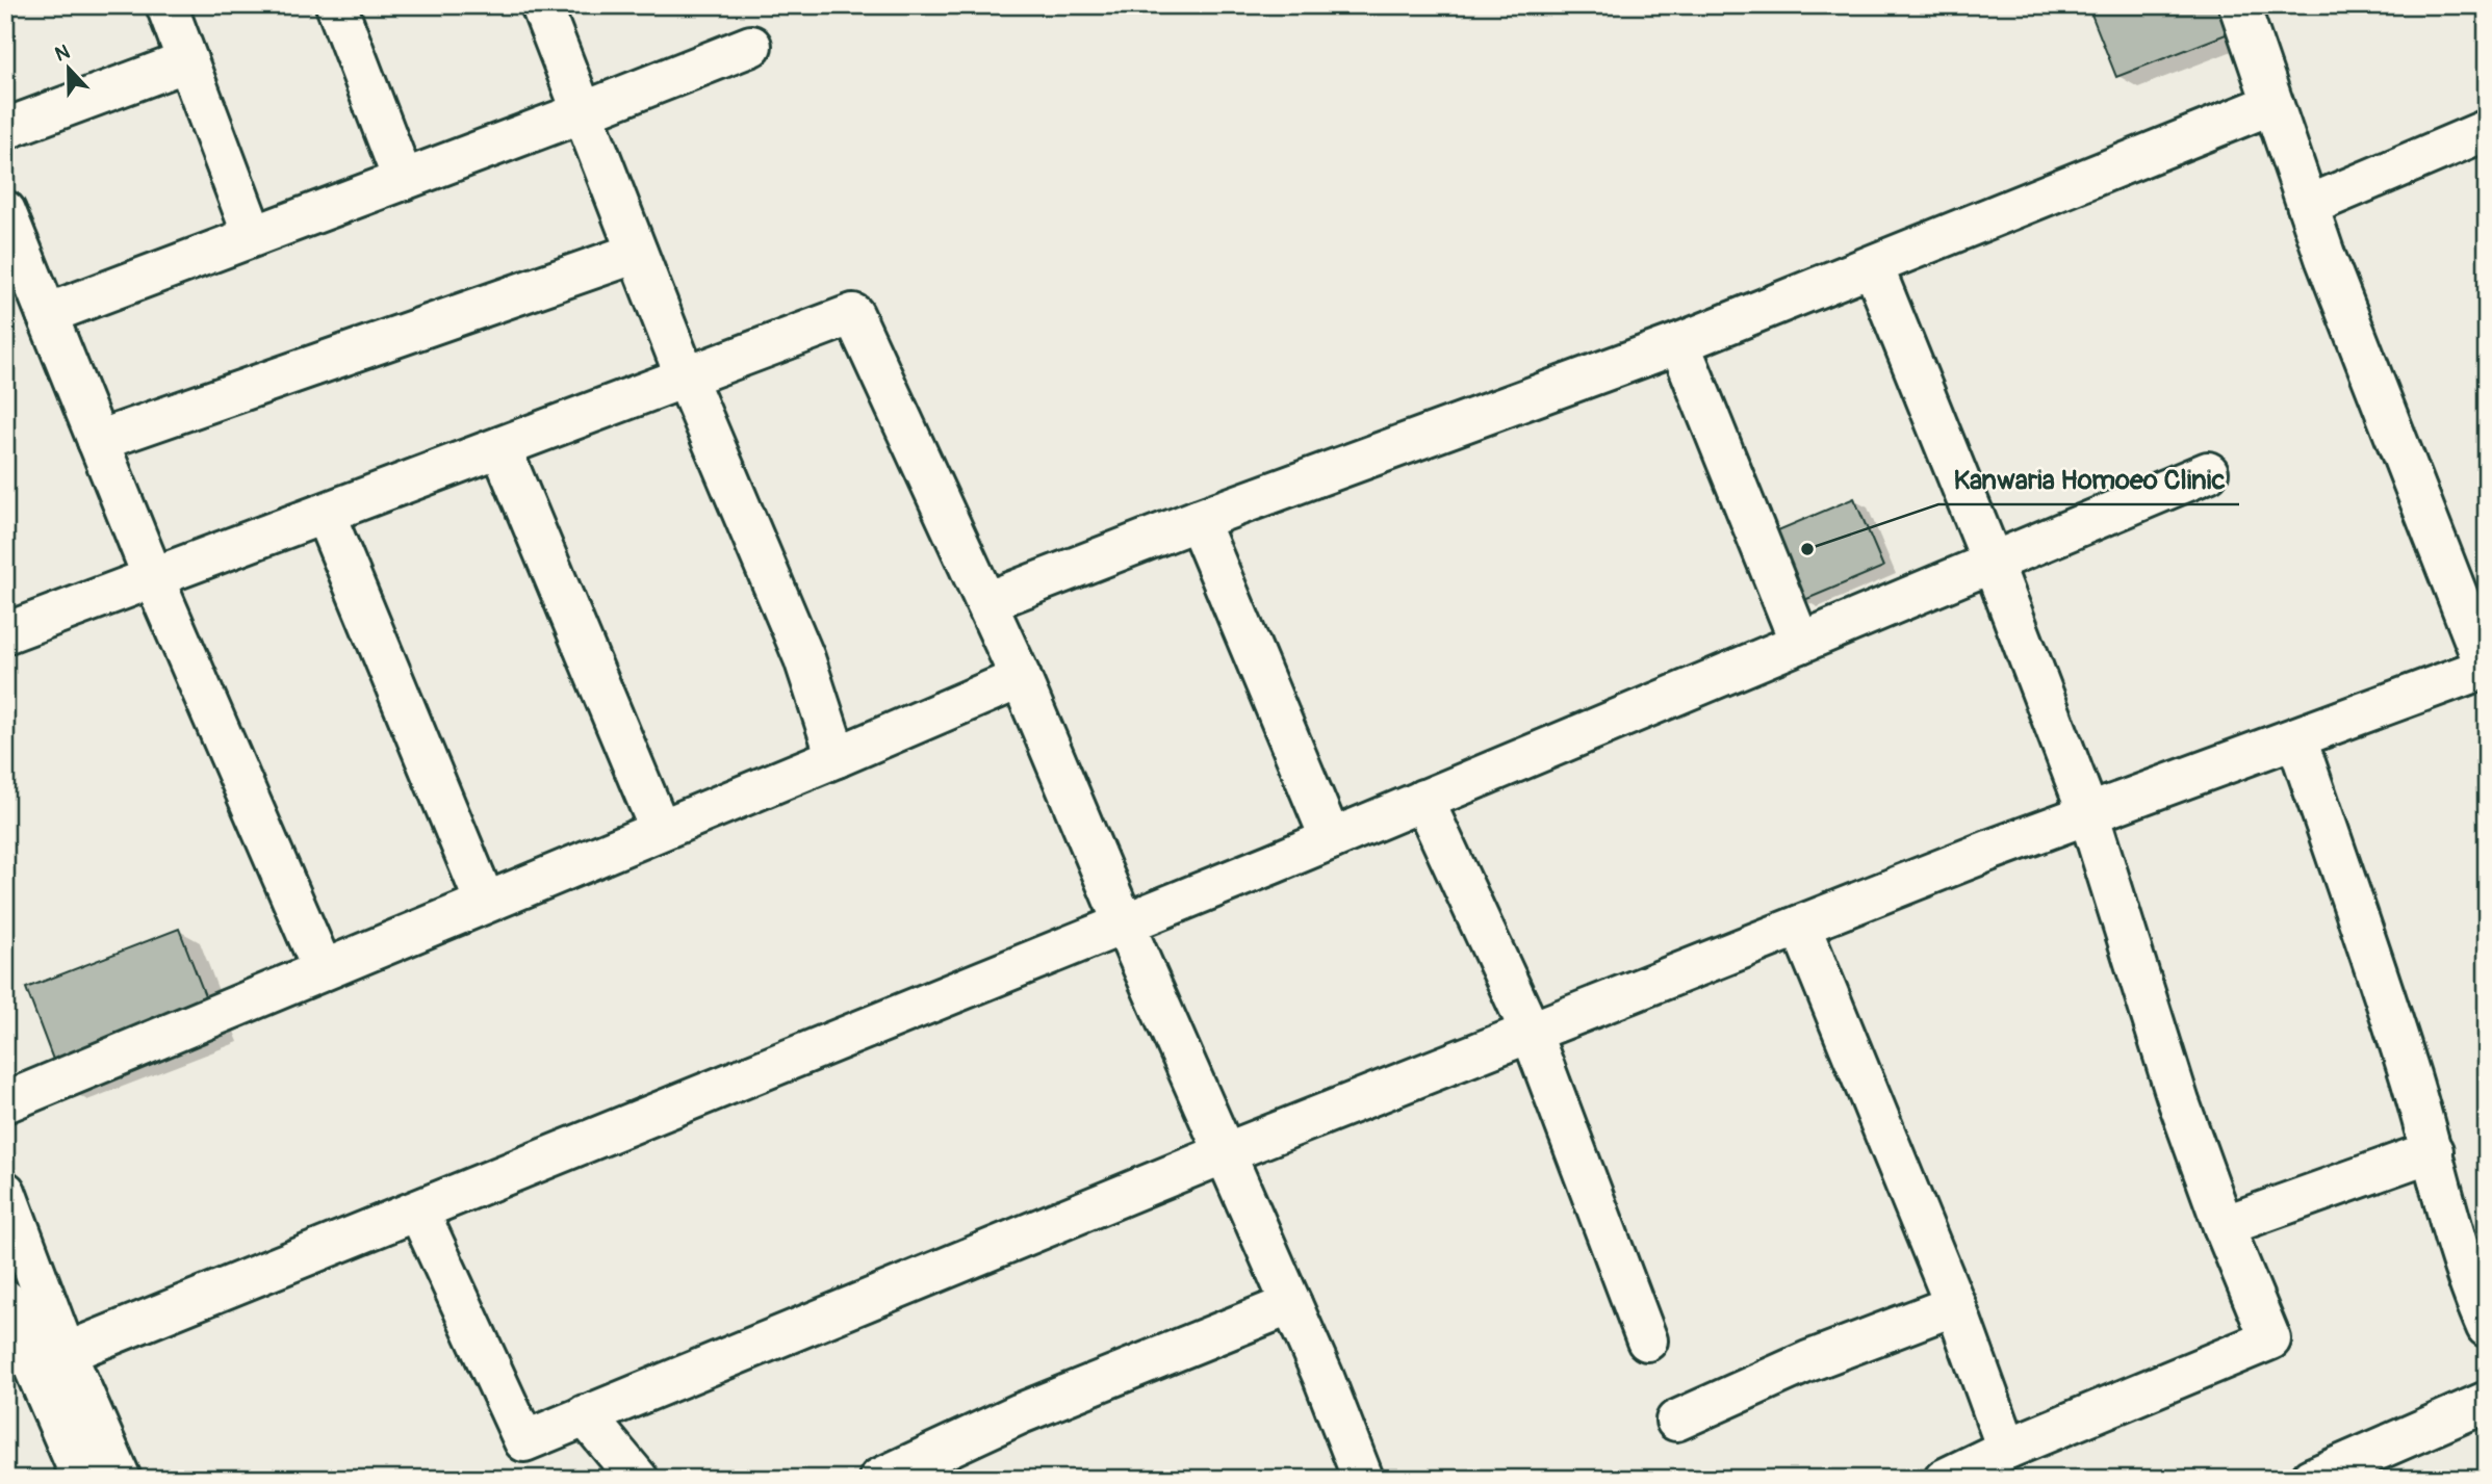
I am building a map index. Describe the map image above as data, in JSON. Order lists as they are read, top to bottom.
{
  "places": ["Kanwaria Homoeo Clinic"],
  "north": "top"
}
